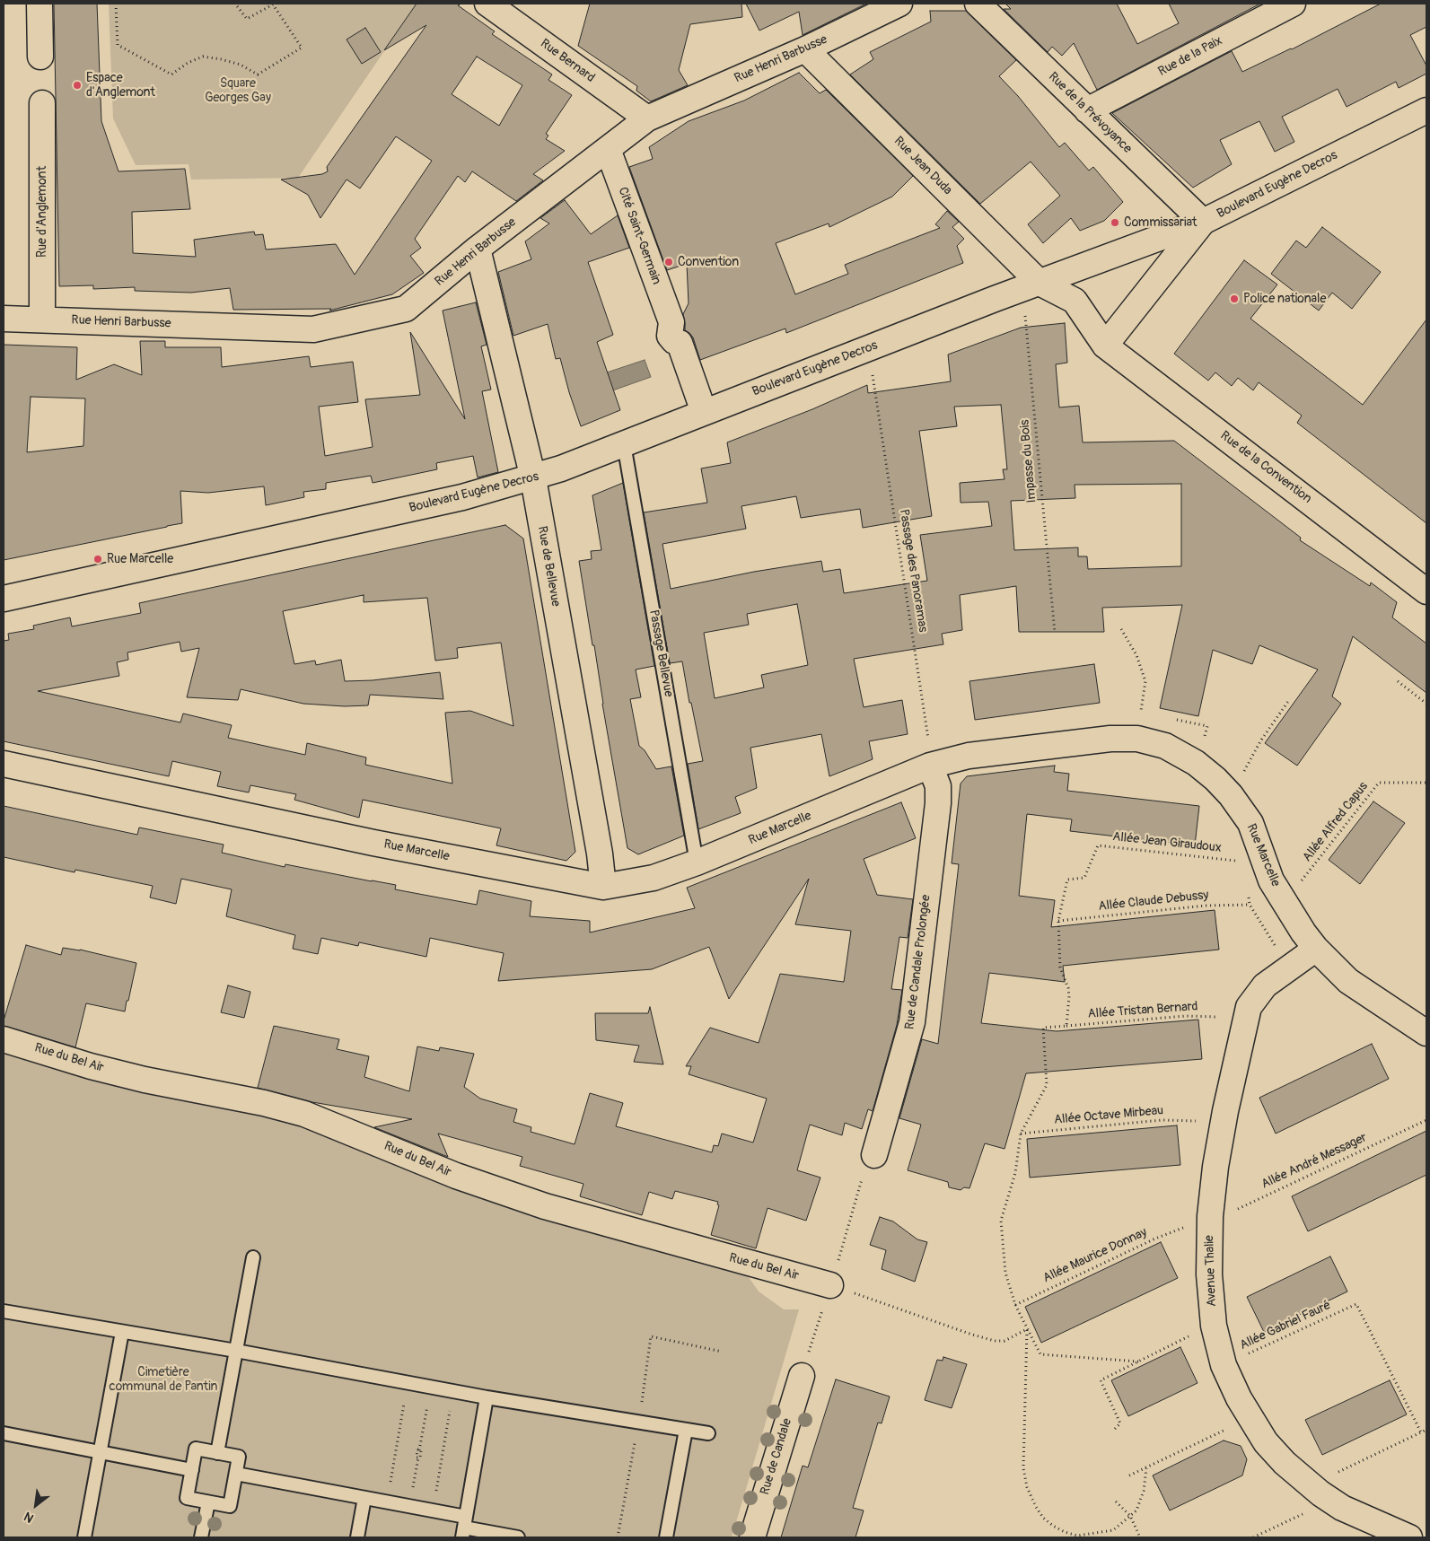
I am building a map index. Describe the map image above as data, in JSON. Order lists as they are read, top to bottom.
{
  "streets": {
    "street": [
      "Rue de la Paix",
      "Rue Henri Barbusse",
      "Rue Bernard",
      "Rue de la Prévoyance",
      "Rue Jean Duda",
      "Boulevard Eugène Decros",
      "Rue d'Anglemont",
      "Cité Saint-Germain",
      "Rue de la Convention",
      "Rue de Bellevue",
      "Rue Marcelle",
      "Rue de Candale Prolongée",
      "Rue du Bel Air",
      "Avenue Thalie",
      "Rue de Candale"
    ],
    "lane": ["Passage Bellevue"],
    "path": [
      "Impasse du Bois",
      "Passage des Panoramas",
      "Allée Alfred Capus",
      "Allée Jean Giraudoux",
      "Allée Claude Debussy",
      "Allée Tristan Bernard",
      "Allée Octave Mirbeau",
      "Allée André Messager",
      "Allée Maurice Donnay",
      "Allée Gabriel Fauré"
    ]
  },
  "crossings": [
    ["Rue de la Paix", "Rue de la Prévoyance"],
    ["Rue Henri Barbusse", "Rue Bernard"],
    ["Rue Henri Barbusse", "Rue Jean Duda"],
    ["Rue Henri Barbusse", "Rue d'Anglemont"],
    ["Rue Henri Barbusse", "Cité Saint-Germain"],
    ["Rue Henri Barbusse", "Rue de Bellevue"],
    ["Rue de la Prévoyance", "Boulevard Eugène Decros"],
    ["Rue Jean Duda", "Boulevard Eugène Decros"],
    ["Rue Jean Duda", "Impasse du Bois"],
    ["Rue Jean Duda", "Rue de la Convention"],
    ["Boulevard Eugène Decros", "Cité Saint-Germain"],
    ["Boulevard Eugène Decros", "Impasse du Bois"],
    ["Boulevard Eugène Decros", "Rue de la Convention"],
    ["Boulevard Eugène Decros", "Rue de Bellevue"],
    ["Boulevard Eugène Decros", "Passage des Panoramas"],
    ["Boulevard Eugène Decros", "Passage Bellevue"],
    ["Impasse du Bois", "Rue de la Convention"],
    ["Rue de Bellevue", "Rue Marcelle"],
    ["Passage Bellevue", "Rue Marcelle"],
    ["Rue Marcelle", "Rue de Candale Prolongée"],
    ["Rue Marcelle", "Avenue Thalie"],
    ["Allée Jean Giraudoux", "Allée Claude Debussy"],
    ["Allée Tristan Bernard", "Allée Octave Mirbeau"],
    ["Allée André Messager", "Avenue Thalie"],
    ["Avenue Thalie", "Allée Gabriel Fauré"]
  ],
  "parks": ["Square Georges Gay", "Cimetière communal de Pantin"],
  "places": [
    "Espace d'Anglemont",
    "Commissariat",
    "Convention",
    "Police nationale",
    "Rue Marcelle"
  ],
  "north": "bottom left"
}
